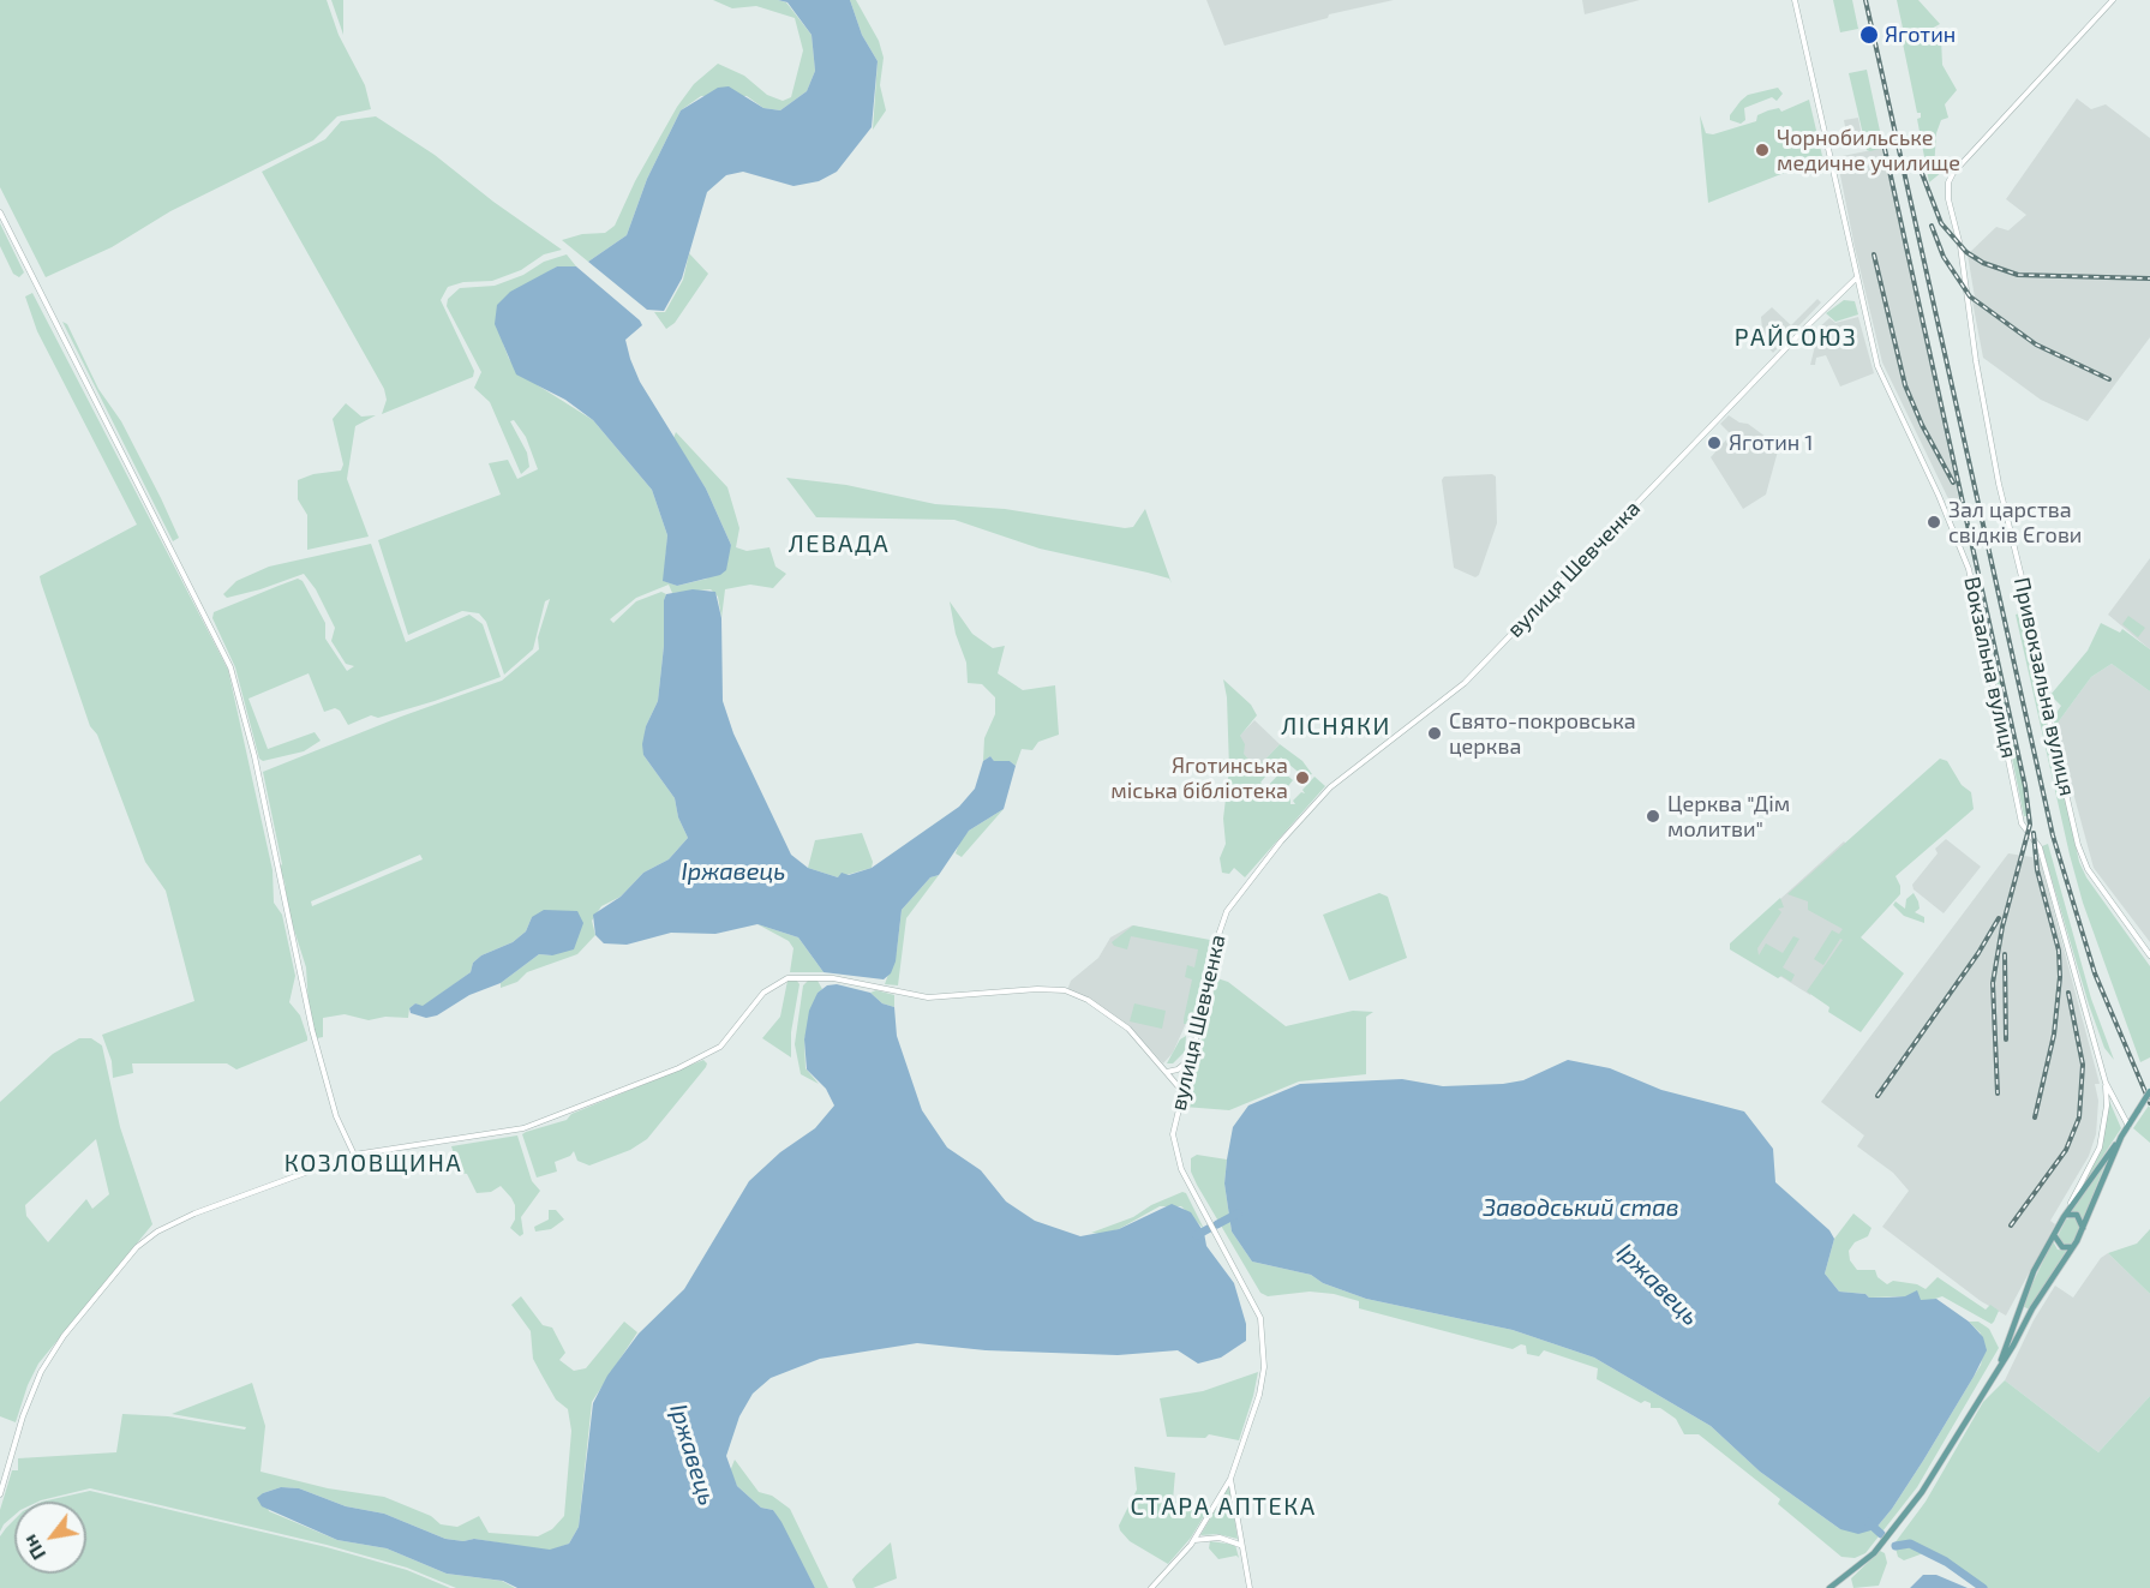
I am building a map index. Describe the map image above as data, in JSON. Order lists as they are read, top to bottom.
{
  "streets": {
    "street": ["вулиця Шевченка", "Вокзальна вулиця", "Привокзальна вулиця"]
  },
  "crossings": [
    ["вулиця Шевченка", "Вокзальна вулиця"]
  ],
  "districts": [
    "РАЙСОЮЗ",
    "ЛЕВАДА",
    "ЛІСНЯКИ",
    "КОЗЛОВЩИНА",
    "СТАРА АПТЕКА"
  ],
  "water": ["Іржавець", "Заводський став"],
  "places": [
    "Яготин",
    "Чорнобильське медичне училище",
    "Яготин 1",
    "Зал царства свідків Єгови",
    "Свято-покровська церква",
    "Яготинська міська бібліотека",
    "Церква \"Дім молитви\""
  ],
  "north": "bottom left"
}
